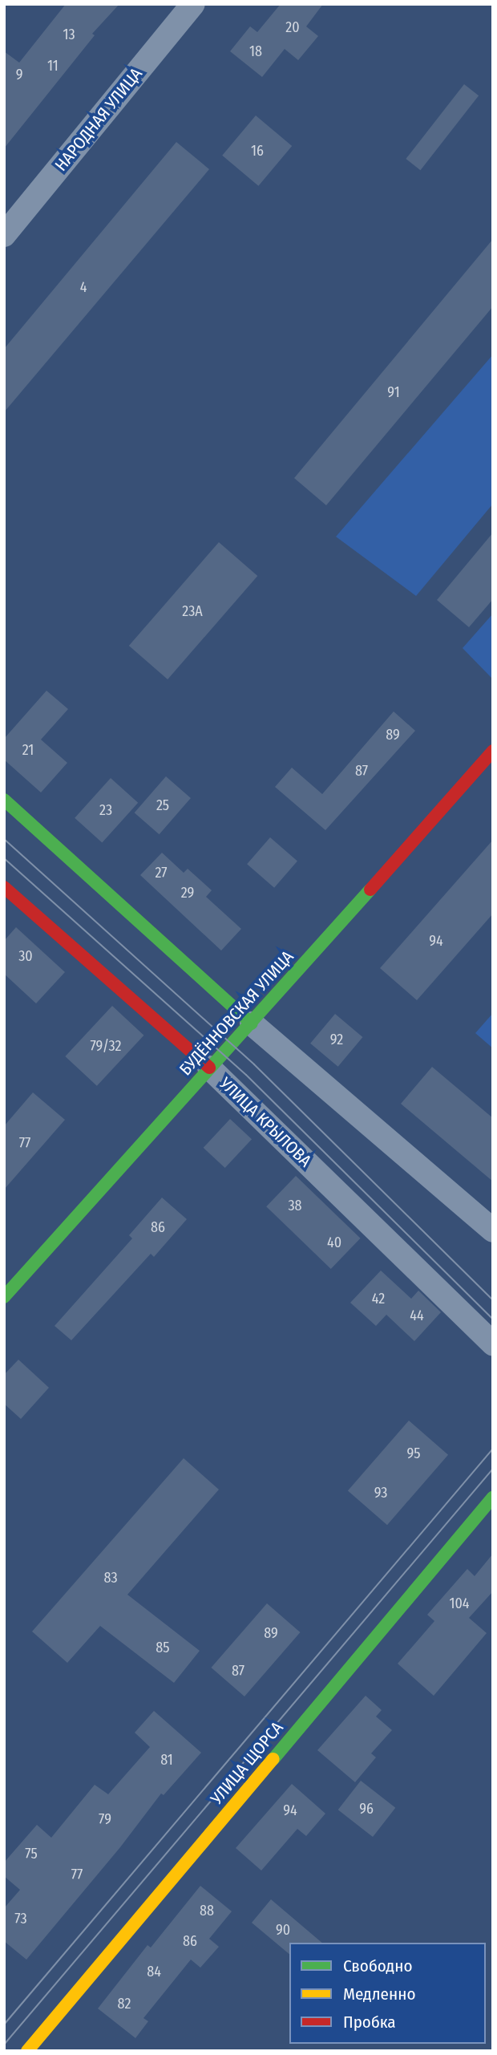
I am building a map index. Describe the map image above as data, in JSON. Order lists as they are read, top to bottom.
{
  "streets": {
    "street": [
      "НАРОДНАЯ УЛИЦА",
      "БУДЁННОВСКАЯ УЛИЦА",
      "УЛИЦА КРЫЛОВА",
      "УЛИЦА ЩОРСА"
    ]
  },
  "crossings": [
    ["БУДЁННОВСКАЯ УЛИЦА", "УЛИЦА КРЫЛОВА"]
  ],
  "house_numbers": [
    "20",
    "13",
    "18",
    "11",
    "9",
    "16",
    "4",
    "91",
    "23А",
    "89",
    "21",
    "87",
    "25",
    "23",
    "27",
    "29",
    "94",
    "30",
    "92",
    "79/32",
    "77",
    "38",
    "86",
    "40",
    "42",
    "44",
    "95",
    "93",
    "83",
    "104",
    "89",
    "85",
    "87",
    "81",
    "96",
    "94",
    "79",
    "75",
    "77",
    "88",
    "73",
    "90",
    "86",
    "84",
    "82"
  ],
  "legend": ["Свободно", "Медленно", "Пробка"]
}
